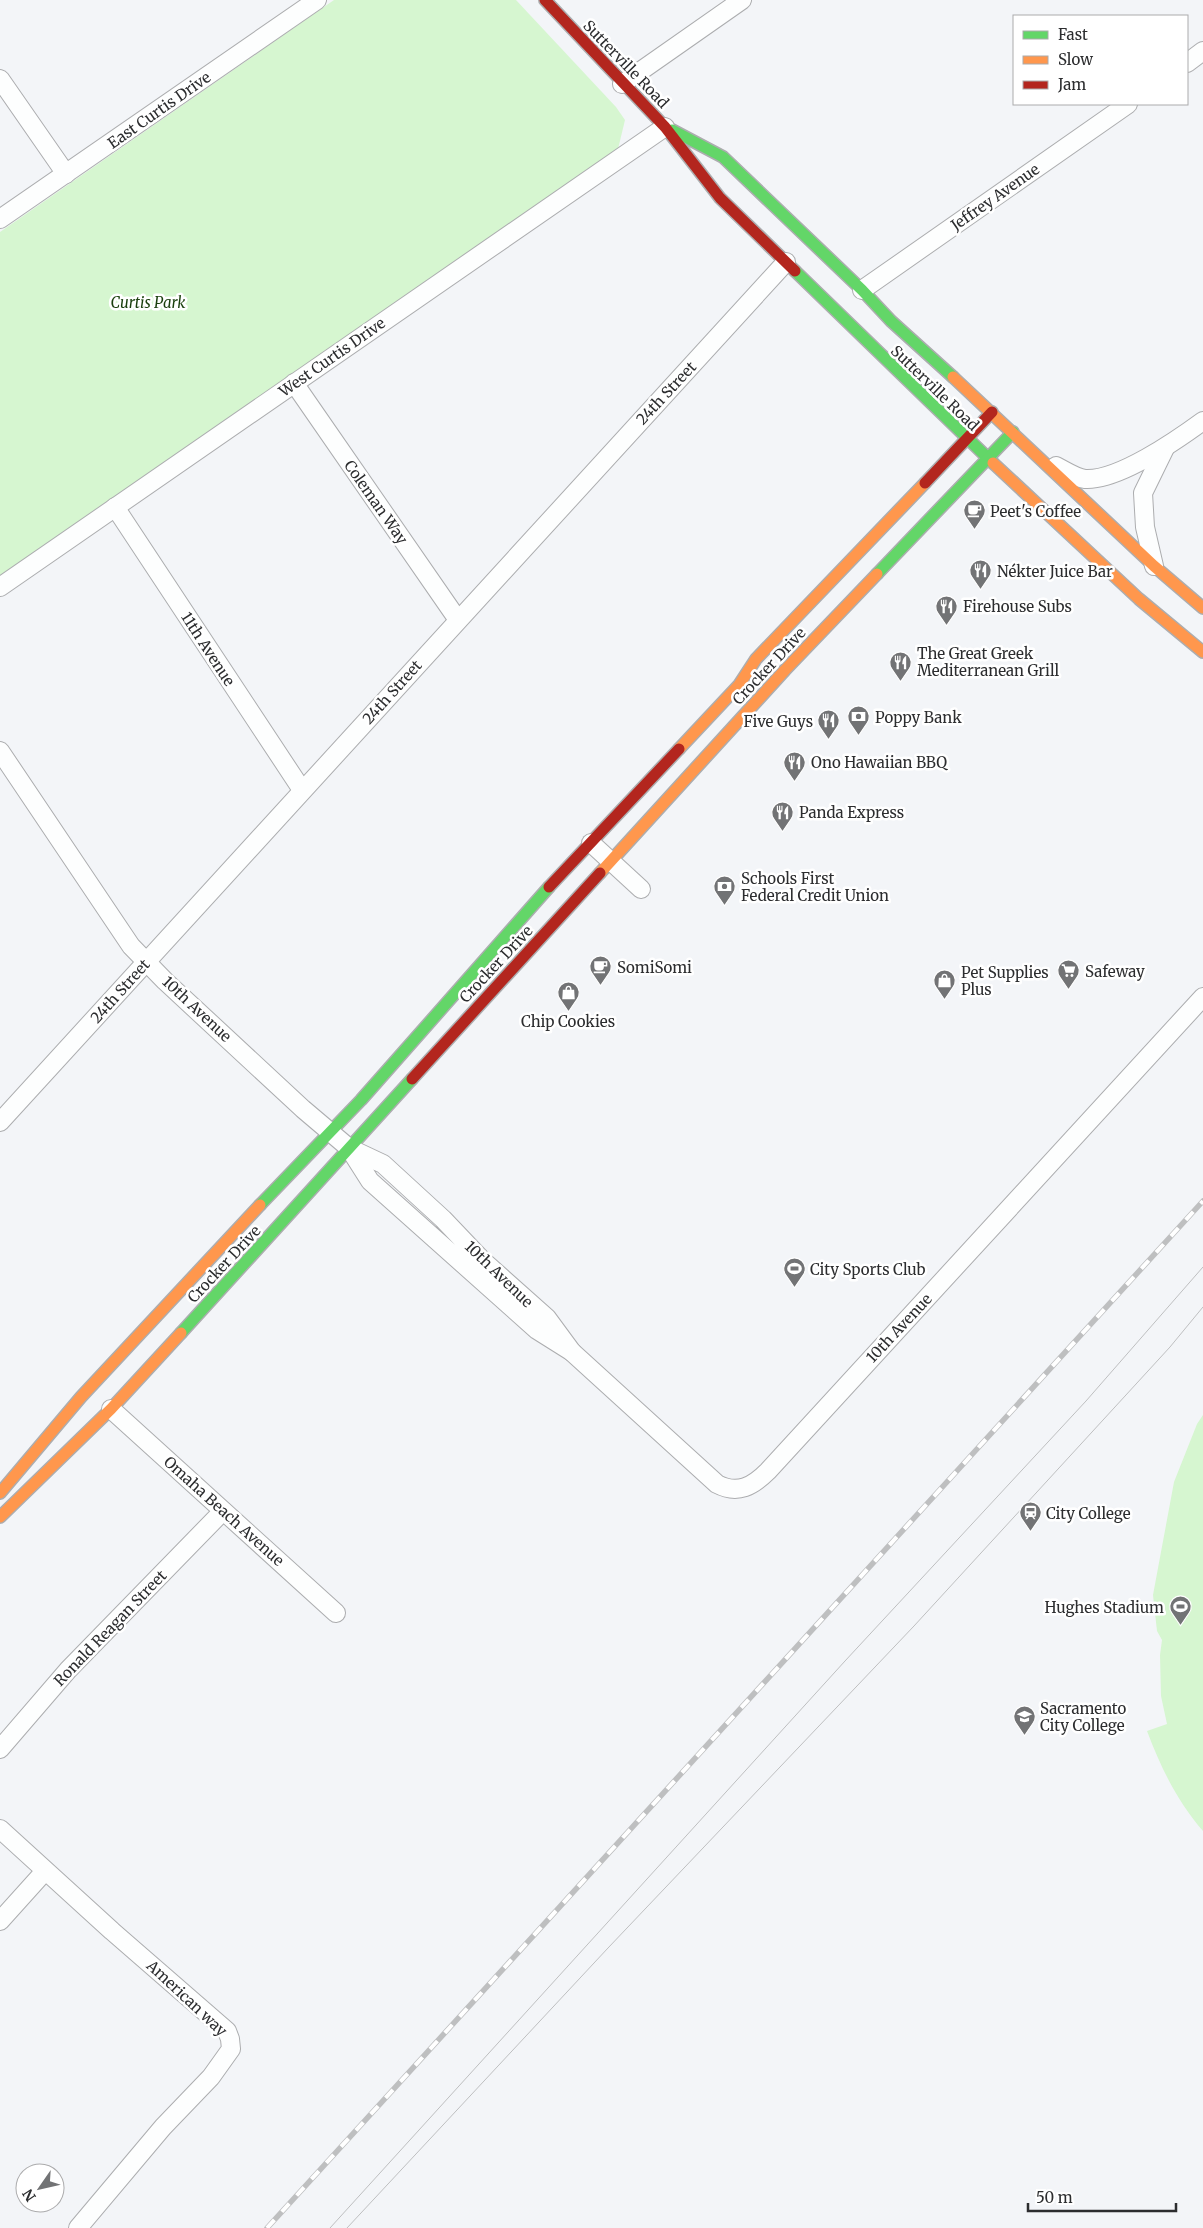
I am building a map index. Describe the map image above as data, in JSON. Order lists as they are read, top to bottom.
{
  "streets": {
    "street": [
      "Sutterville Road",
      "East Curtis Drive",
      "Jeffrey Avenue",
      "West Curtis Drive",
      "24th Street",
      "Coleman Way",
      "11th Avenue",
      "Crocker Drive",
      "10th Avenue",
      "Omaha Beach Avenue",
      "Ronald Reagan Street",
      "American way"
    ]
  },
  "crossings": [
    ["Sutterville Road", "Jeffrey Avenue"],
    ["Sutterville Road", "West Curtis Drive"],
    ["Sutterville Road", "24th Street"],
    ["Sutterville Road", "Crocker Drive"],
    ["West Curtis Drive", "Coleman Way"],
    ["West Curtis Drive", "11th Avenue"],
    ["24th Street", "Coleman Way"],
    ["24th Street", "11th Avenue"],
    ["24th Street", "10th Avenue"],
    ["Crocker Drive", "10th Avenue"],
    ["Crocker Drive", "Omaha Beach Avenue"],
    ["Omaha Beach Avenue", "Ronald Reagan Street"]
  ],
  "parks": ["Curtis Park"],
  "places": {
    "cafe": ["Peet's Coffee", "SomiSomi"],
    "restaurant": [
      "Nékter Juice Bar",
      "Firehouse Subs",
      "The Great Greek Mediterranean Grill",
      "Five Guys",
      "Ono Hawaiian BBQ",
      "Panda Express"
    ],
    "bank": ["Poppy Bank", "Schools First Federal Credit Union"],
    "supermarket": ["Safeway"],
    "shop": ["Pet Supplies Plus", "Chip Cookies"],
    "sports": ["City Sports Club", "Hughes Stadium"],
    "station": ["City College"],
    "school or university": ["Sacramento City College"]
  },
  "legend": ["Fast", "Slow", "Jam"],
  "scale_bar": "50 m",
  "north": "bottom left"
}
